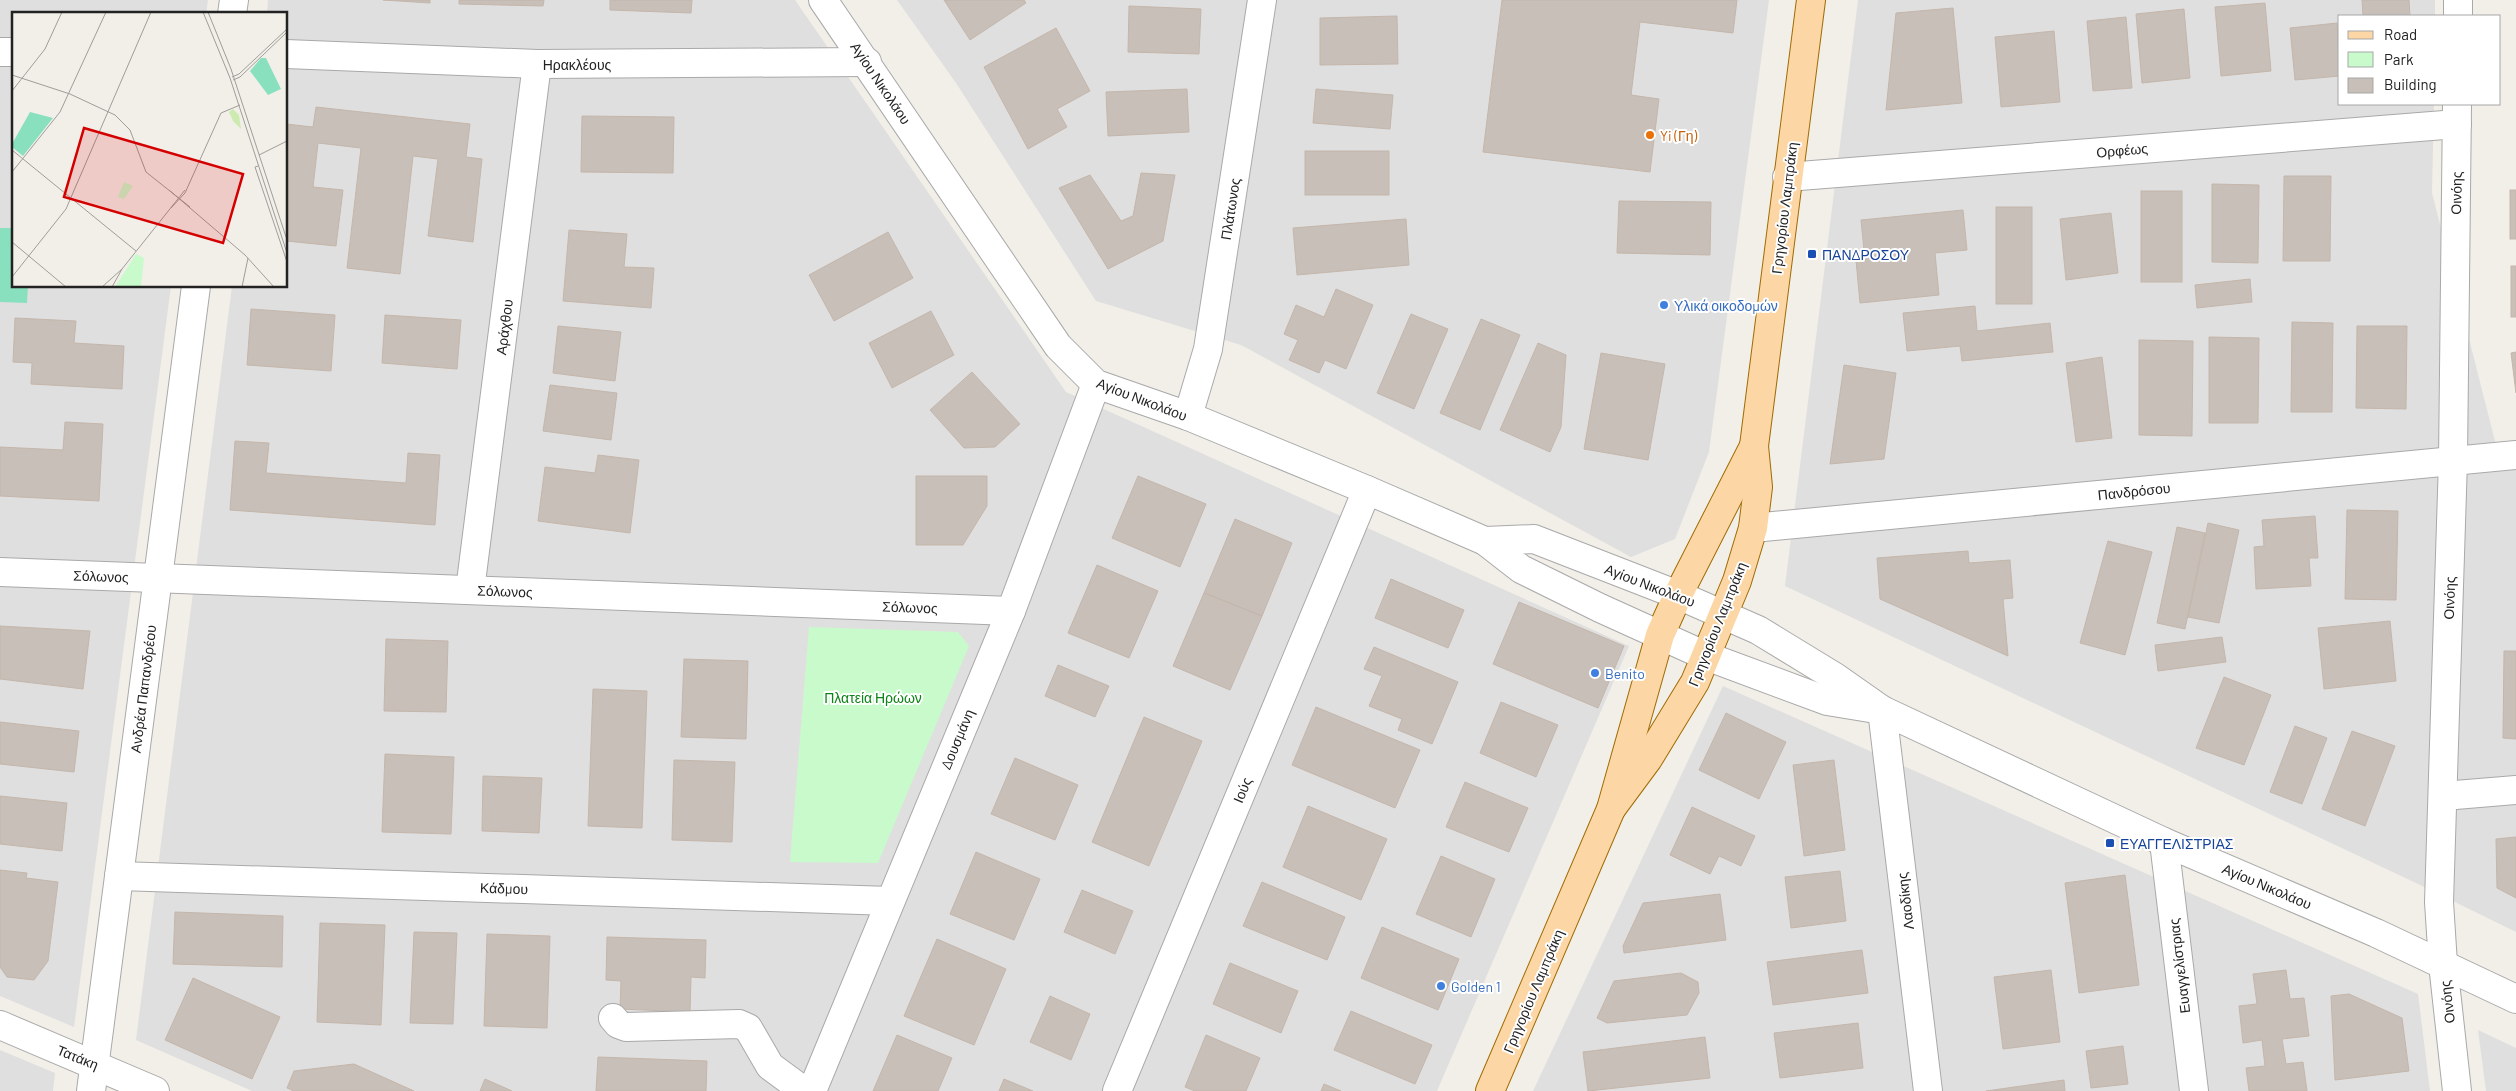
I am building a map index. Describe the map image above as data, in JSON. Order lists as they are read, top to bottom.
{
  "streets": {
    "main road": ["Γρηγορίου Λαμπράκη"],
    "street": [
      "Ηρακλέους",
      "Αγίου Νικολάου",
      "Ορφέως",
      "Οινόης",
      "Πλάτωνος",
      "Αράχθου",
      "Πανδρόσου",
      "Σόλωνος",
      "Ανδρέα Παπανδρέου",
      "Δουσμάνη",
      "Ιούς",
      "Κάδμου",
      "Λαοδίκης",
      "Ευαγγελίστριας",
      "Τατάκη"
    ]
  },
  "crossings": [
    ["Ηρακλέους", "Αγίου Νικολάου"],
    ["Ηρακλέους", "Αράχθου"],
    ["Αγίου Νικολάου", "Οινόης"],
    ["Αγίου Νικολάου", "Γρηγορίου Λαμπράκη"],
    ["Αγίου Νικολάου", "Πλάτωνος"],
    ["Αγίου Νικολάου", "Δουσμάνη"],
    ["Αγίου Νικολάου", "Ιούς"],
    ["Αγίου Νικολάου", "Λαοδίκης"],
    ["Αγίου Νικολάου", "Ευαγγελίστριας"],
    ["Ορφέως", "Οινόης"],
    ["Ορφέως", "Γρηγορίου Λαμπράκη"],
    ["Οινόης", "Πανδρόσου"],
    ["Γρηγορίου Λαμπράκη", "Πανδρόσου"],
    ["Αράχθου", "Σόλωνος"],
    ["Σόλωνος", "Ανδρέα Παπανδρέου"],
    ["Σόλωνος", "Δουσμάνη"],
    ["Ανδρέα Παπανδρέου", "Κάδμου"],
    ["Ανδρέα Παπανδρέου", "Τατάκη"],
    ["Δουσμάνη", "Κάδμου"]
  ],
  "parks": ["Πλατεία Ηρώων"],
  "places": {
    "other": [
      "Yi (Γη)",
      "Υλικά οικοδομών",
      "Benito",
      "Golden 1"
    ],
    "transit": ["ΠΑΝΔΡΟΣΟΥ", "ΕΥΑΓΓΕΛΙΣΤΡΙΑΣ"]
  },
  "legend": ["Road", "Park", "Building"]
}
